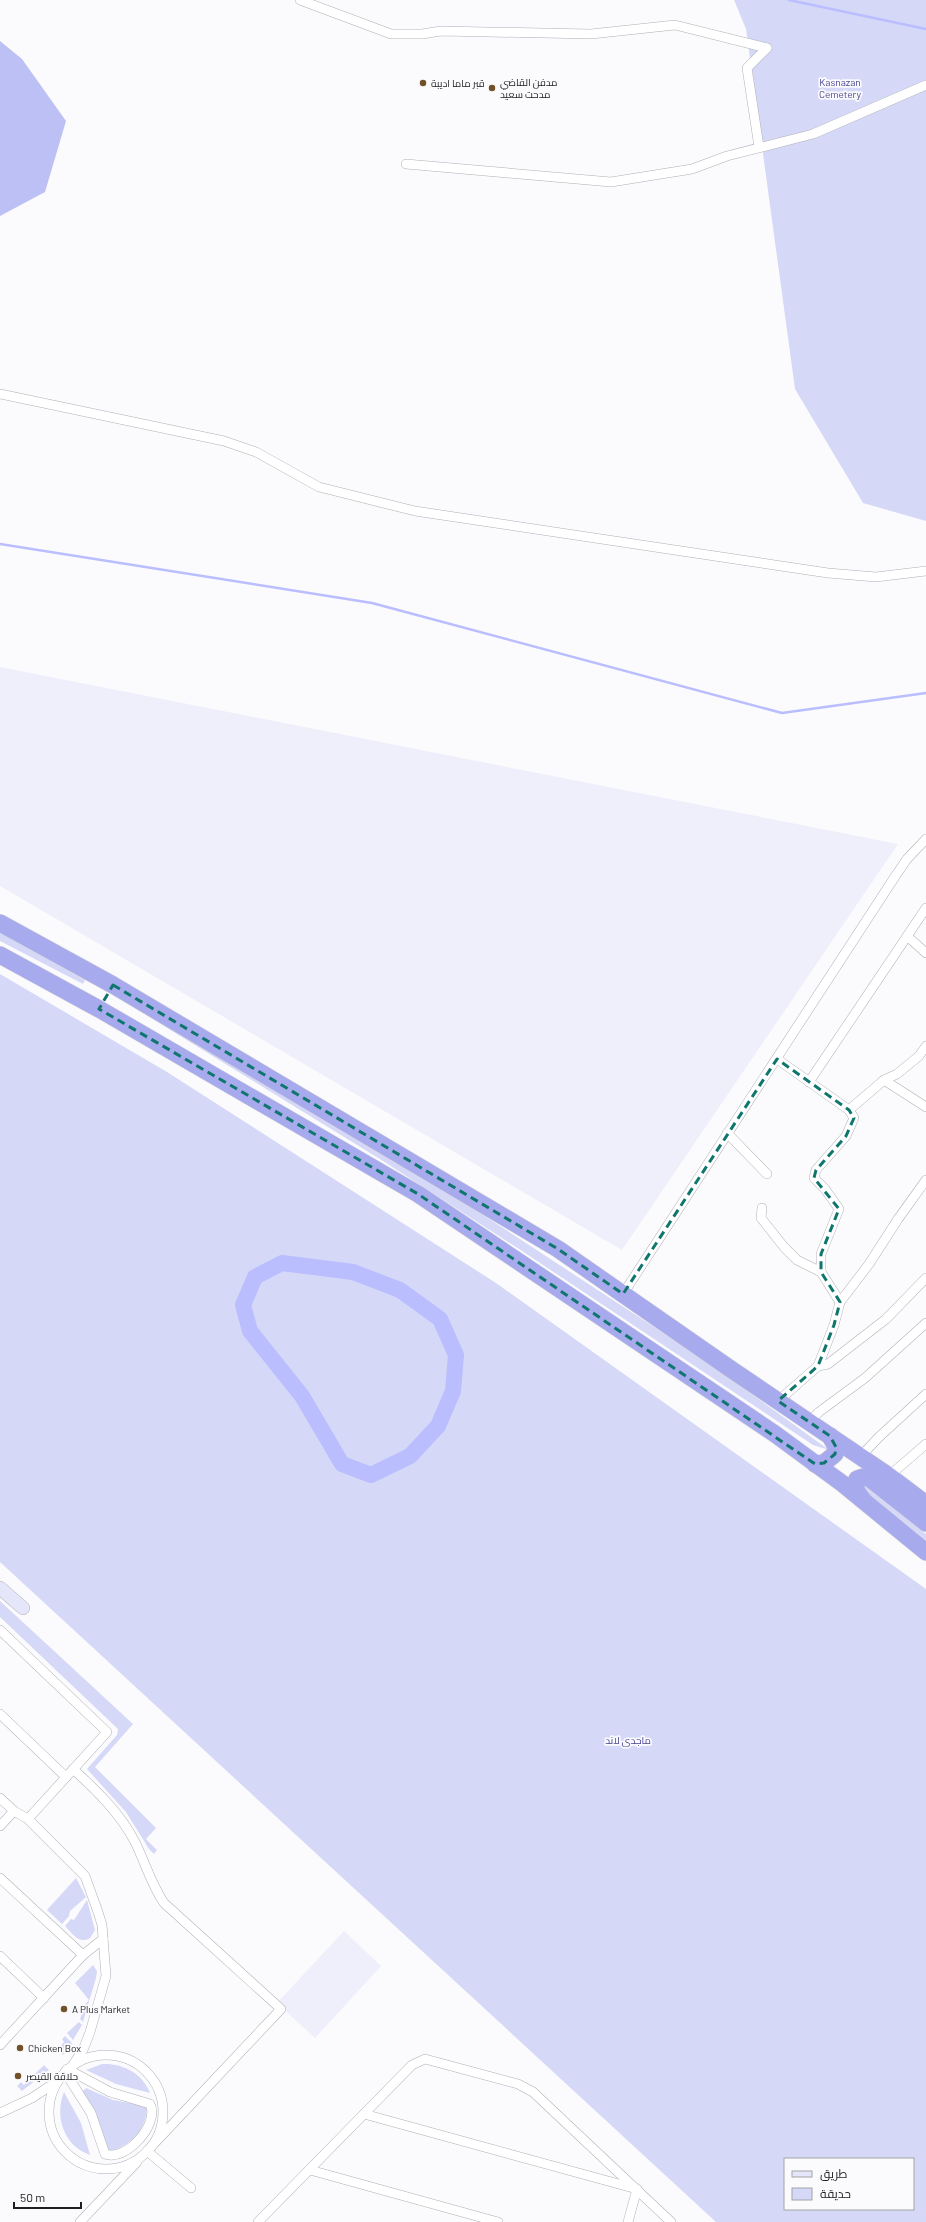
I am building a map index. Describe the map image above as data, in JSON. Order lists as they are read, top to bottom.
{
  "parks": ["Kasnazan Cemetery", "ماجدی لاند"],
  "places": [
    "قبر ماما اديبة",
    "مدفن القاضي مدحت سعيد",
    "A Plus Market",
    "Chicken Box",
    "حلاقة القيصر"
  ],
  "legend": ["طريق", "حديقة"],
  "scale_bar": "50 m"
}
